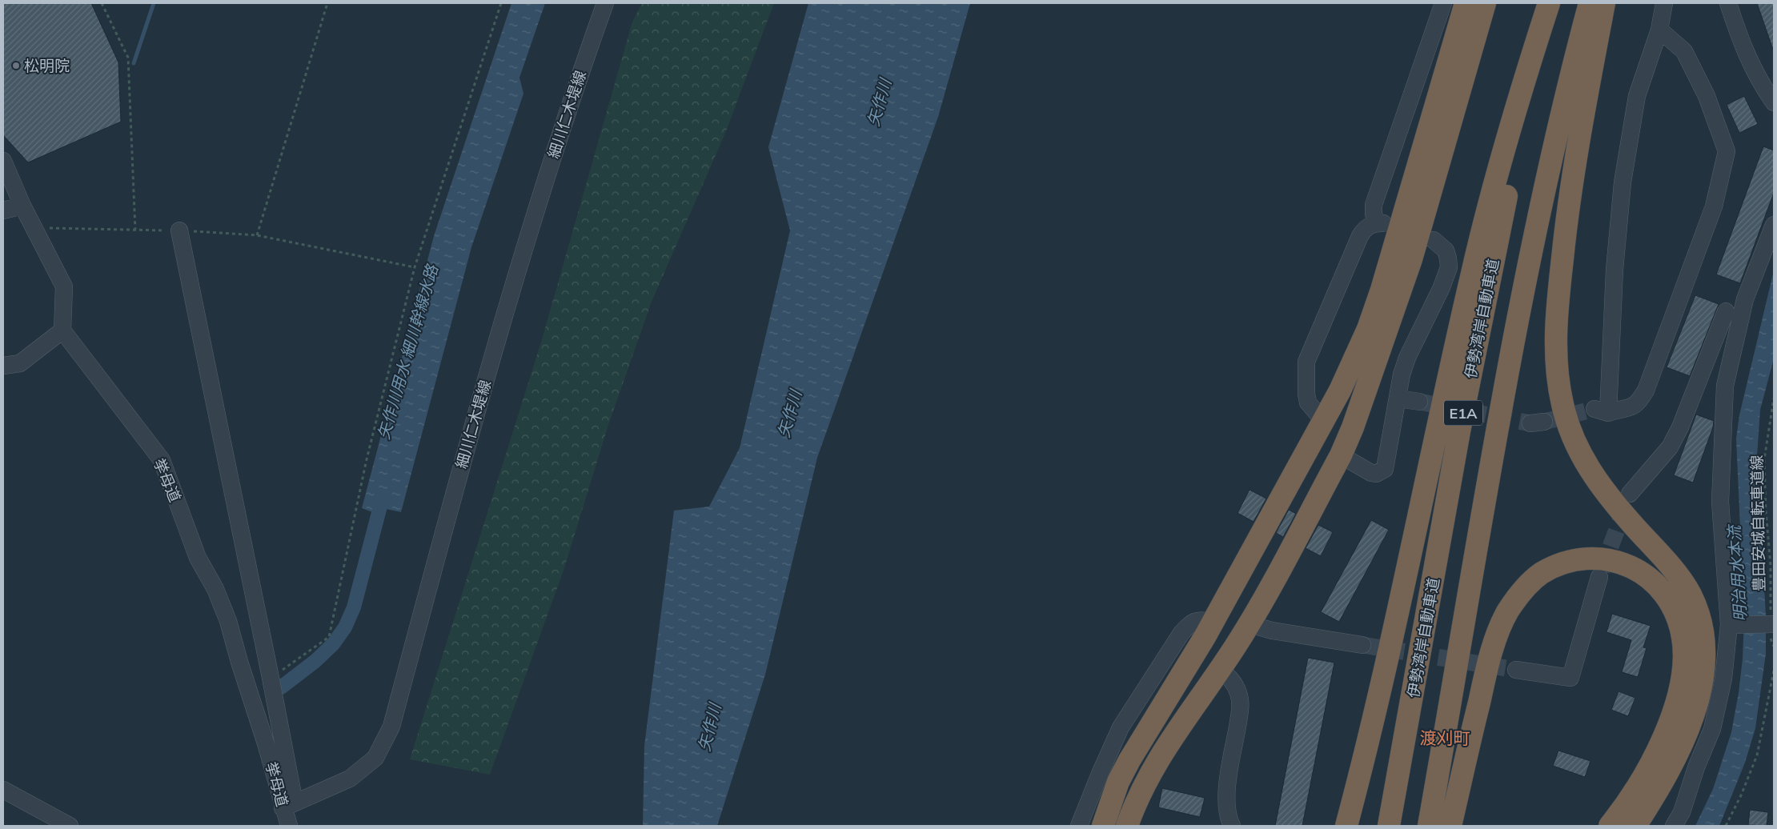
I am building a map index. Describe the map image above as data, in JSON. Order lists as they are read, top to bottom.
{
  "streets": {
    "highway": ["伊勢湾岸自動車道", "E1A"],
    "street": ["細川仁木堤線", "挙母道"],
    "path": ["豊田安城自転車道線"]
  },
  "crossings": [
    ["細川仁木堤線", "挙母道"]
  ],
  "districts": ["渡刈町"],
  "water": ["矢作川", "矢作川用水 細川幹線水路", "明治用水本流"],
  "places": ["松明院"]
}
